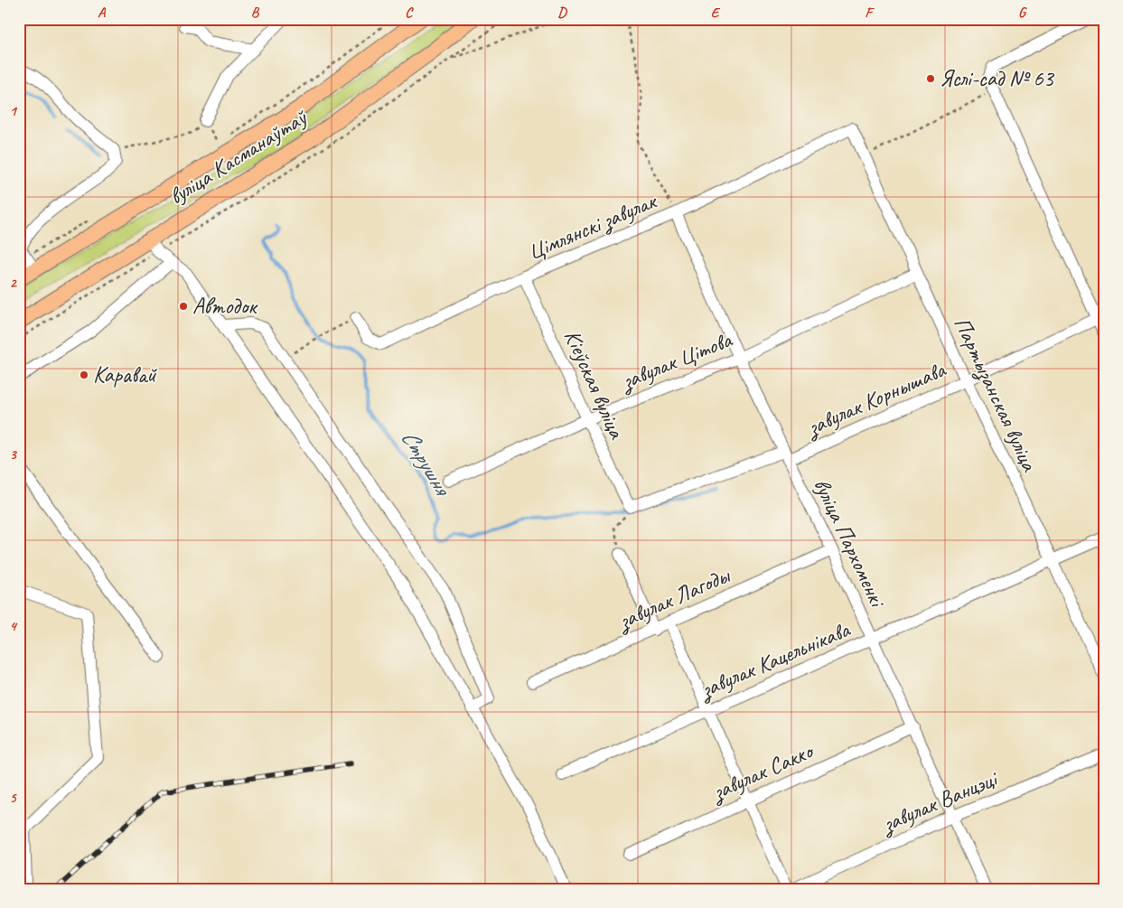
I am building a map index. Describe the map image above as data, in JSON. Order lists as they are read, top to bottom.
{
  "streets": {
    "main road": ["вуліца Касманаўтаў"],
    "street": [
      "Цімлянскі завулак",
      "завулак Цітова",
      "Кіеўская вуліца",
      "Партызанская вуліца",
      "завулак Корнышава",
      "вуліца Пархоменкі",
      "завулак Лагоды",
      "завулак Кацельнікава",
      "завулак Сакко",
      "завулак Ванцэці"
    ]
  },
  "crossings": [
    ["Цімлянскі завулак", "Кіеўская вуліца"],
    ["Цімлянскі завулак", "Партызанская вуліца"],
    ["Цімлянскі завулак", "вуліца Пархоменкі"],
    ["завулак Цітова", "Кіеўская вуліца"],
    ["завулак Цітова", "Партызанская вуліца"],
    ["завулак Цітова", "вуліца Пархоменкі"],
    ["Кіеўская вуліца", "завулак Корнышава"],
    ["Партызанская вуліца", "завулак Корнышава"],
    ["Партызанская вуліца", "завулак Кацельнікава"],
    ["завулак Корнышава", "вуліца Пархоменкі"],
    ["вуліца Пархоменкі", "завулак Лагоды"],
    ["вуліца Пархоменкі", "завулак Кацельнікава"],
    ["вуліца Пархоменкі", "завулак Сакко"],
    ["вуліца Пархоменкі", "завулак Ванцэці"]
  ],
  "water": ["Струшня"],
  "places": ["Яслі-сад № 63", "Автодок", "Каравай"],
  "grid": {
    "columns": [
      "A",
      "B",
      "C",
      "D",
      "E",
      "F",
      "G"
    ],
    "rows": [
      "1",
      "2",
      "3",
      "4",
      "5"
    ]
  }
}
